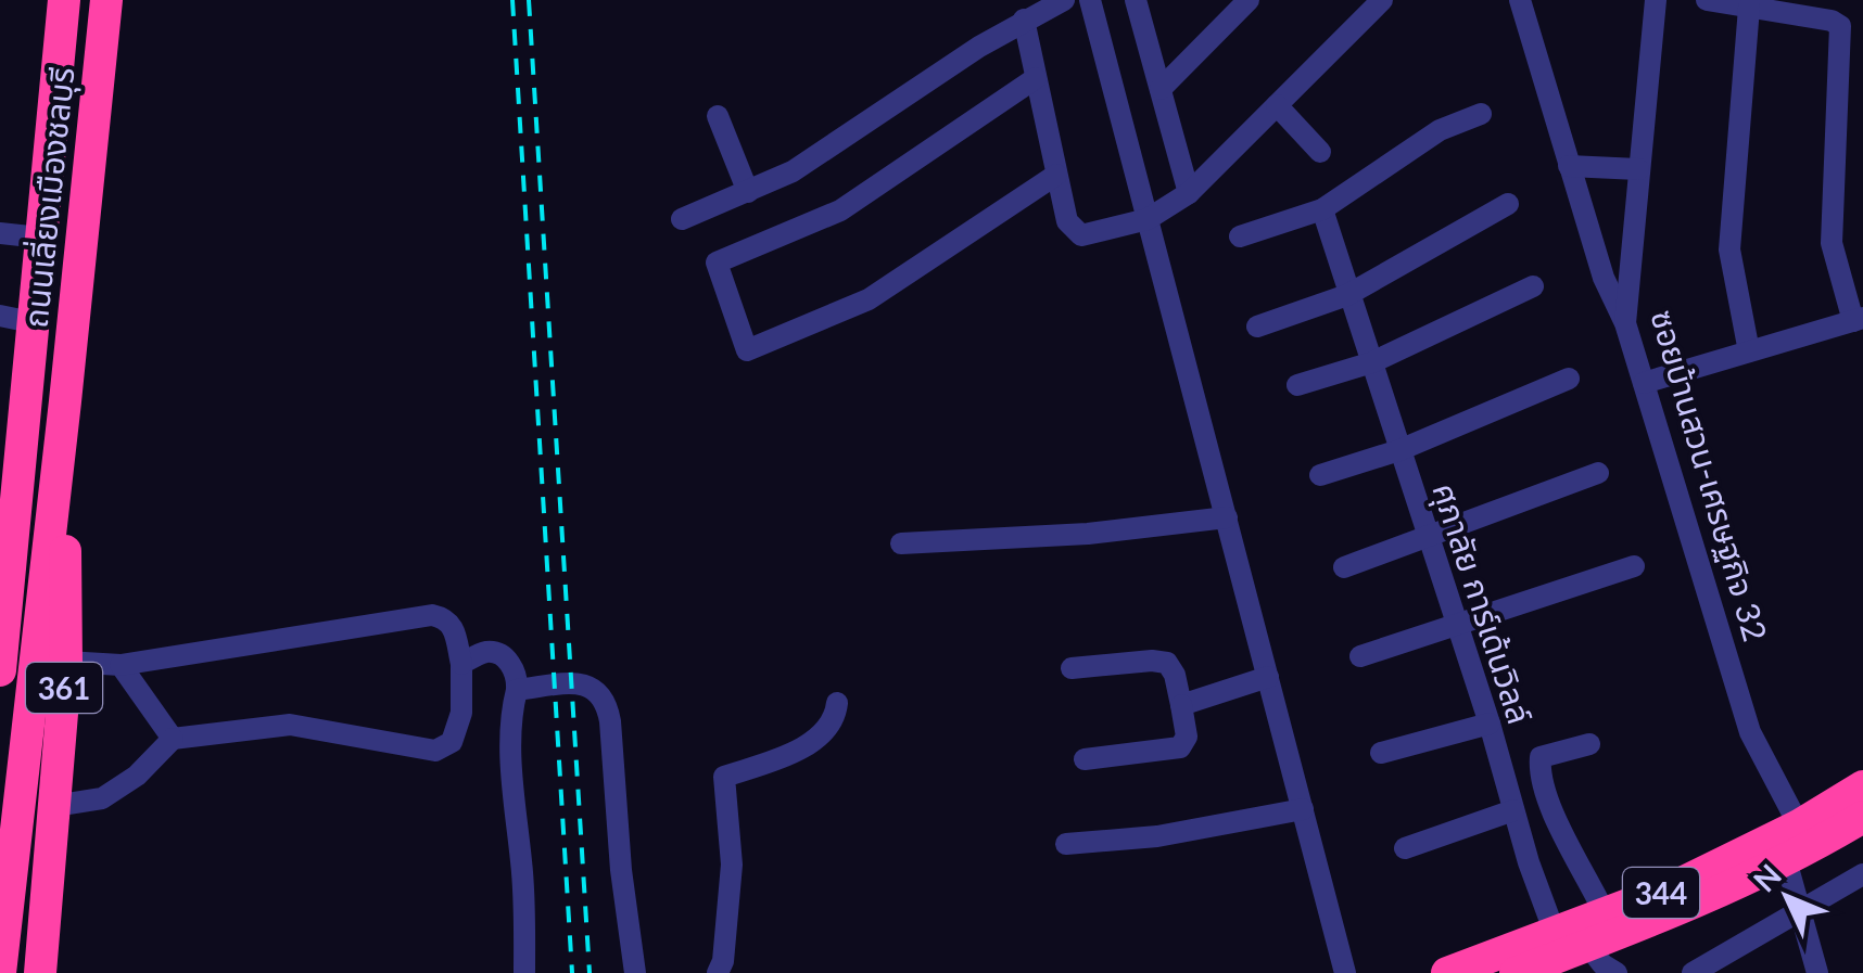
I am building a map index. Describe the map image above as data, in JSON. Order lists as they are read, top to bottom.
{
  "streets": {
    "highway": ["ถนนเลี่ยงเมืองชลบุรี", "361", "344"],
    "street": ["ซอยบ้านสวน-เศรษฐกิจ 32", "ศุภาลัย การ์เด้นวิลล์"]
  },
  "crossings": [
    ["ซอยบ้านสวน-เศรษฐกิจ 32", "344"],
    ["ศุภาลัย การ์เด้นวิลล์", "344"]
  ],
  "north": "top left"
}
